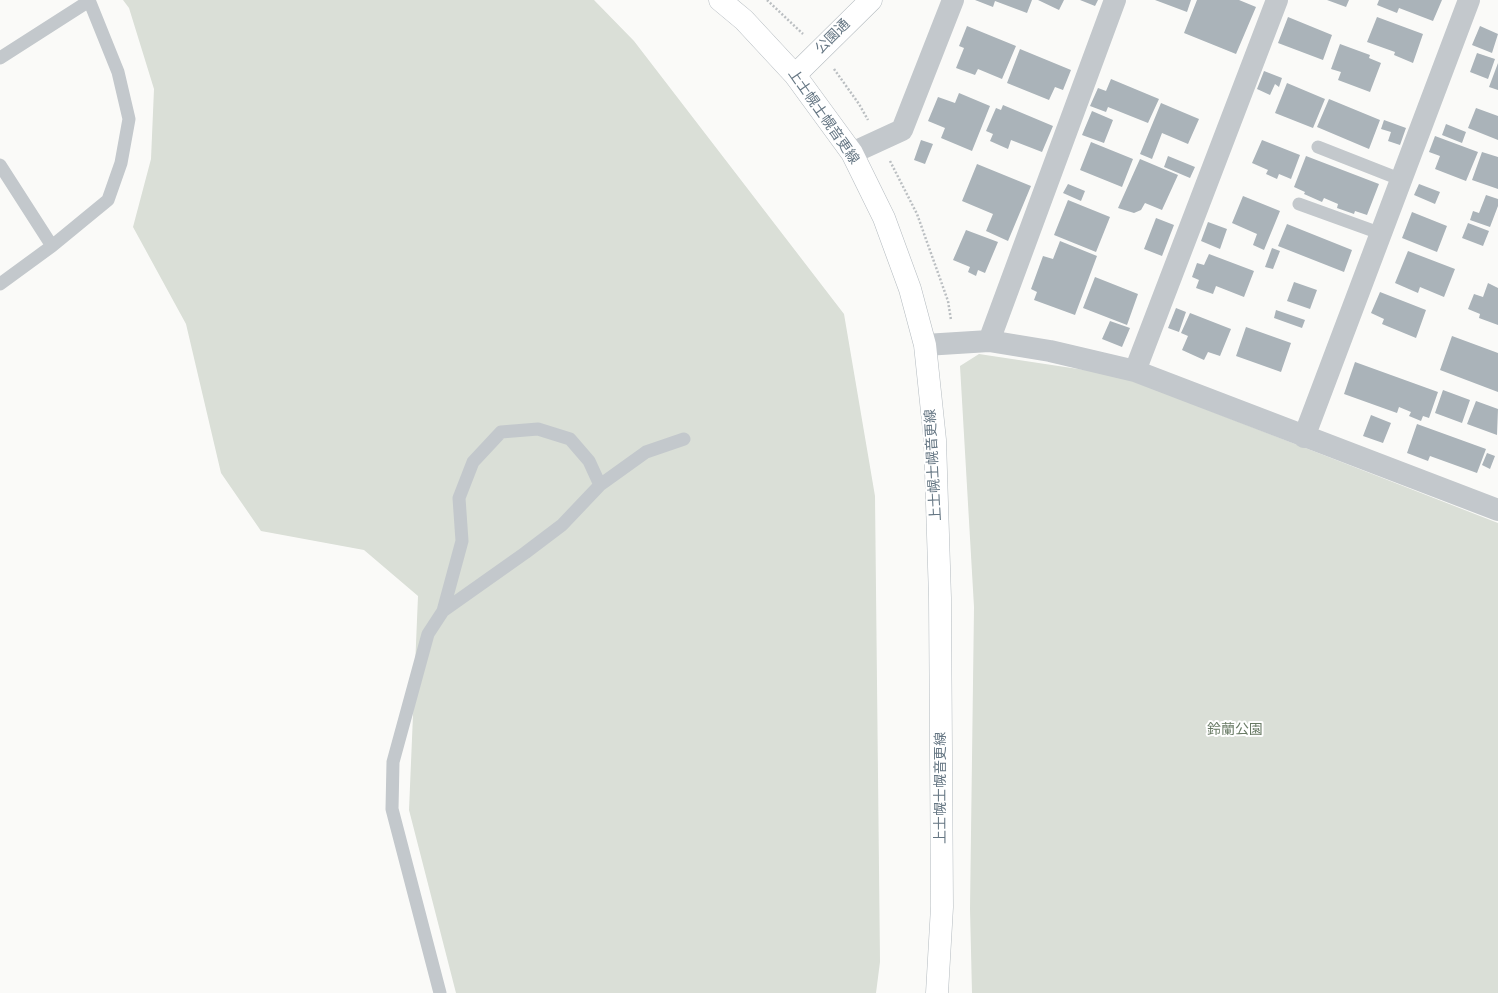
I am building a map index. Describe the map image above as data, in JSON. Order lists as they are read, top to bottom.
{
  "streets": {
    "main road": ["公園通", "上士幌士幌音更線"]
  },
  "crossings": [
    ["公園通", "上士幌士幌音更線"]
  ],
  "parks": ["鈴蘭公園"]
}
